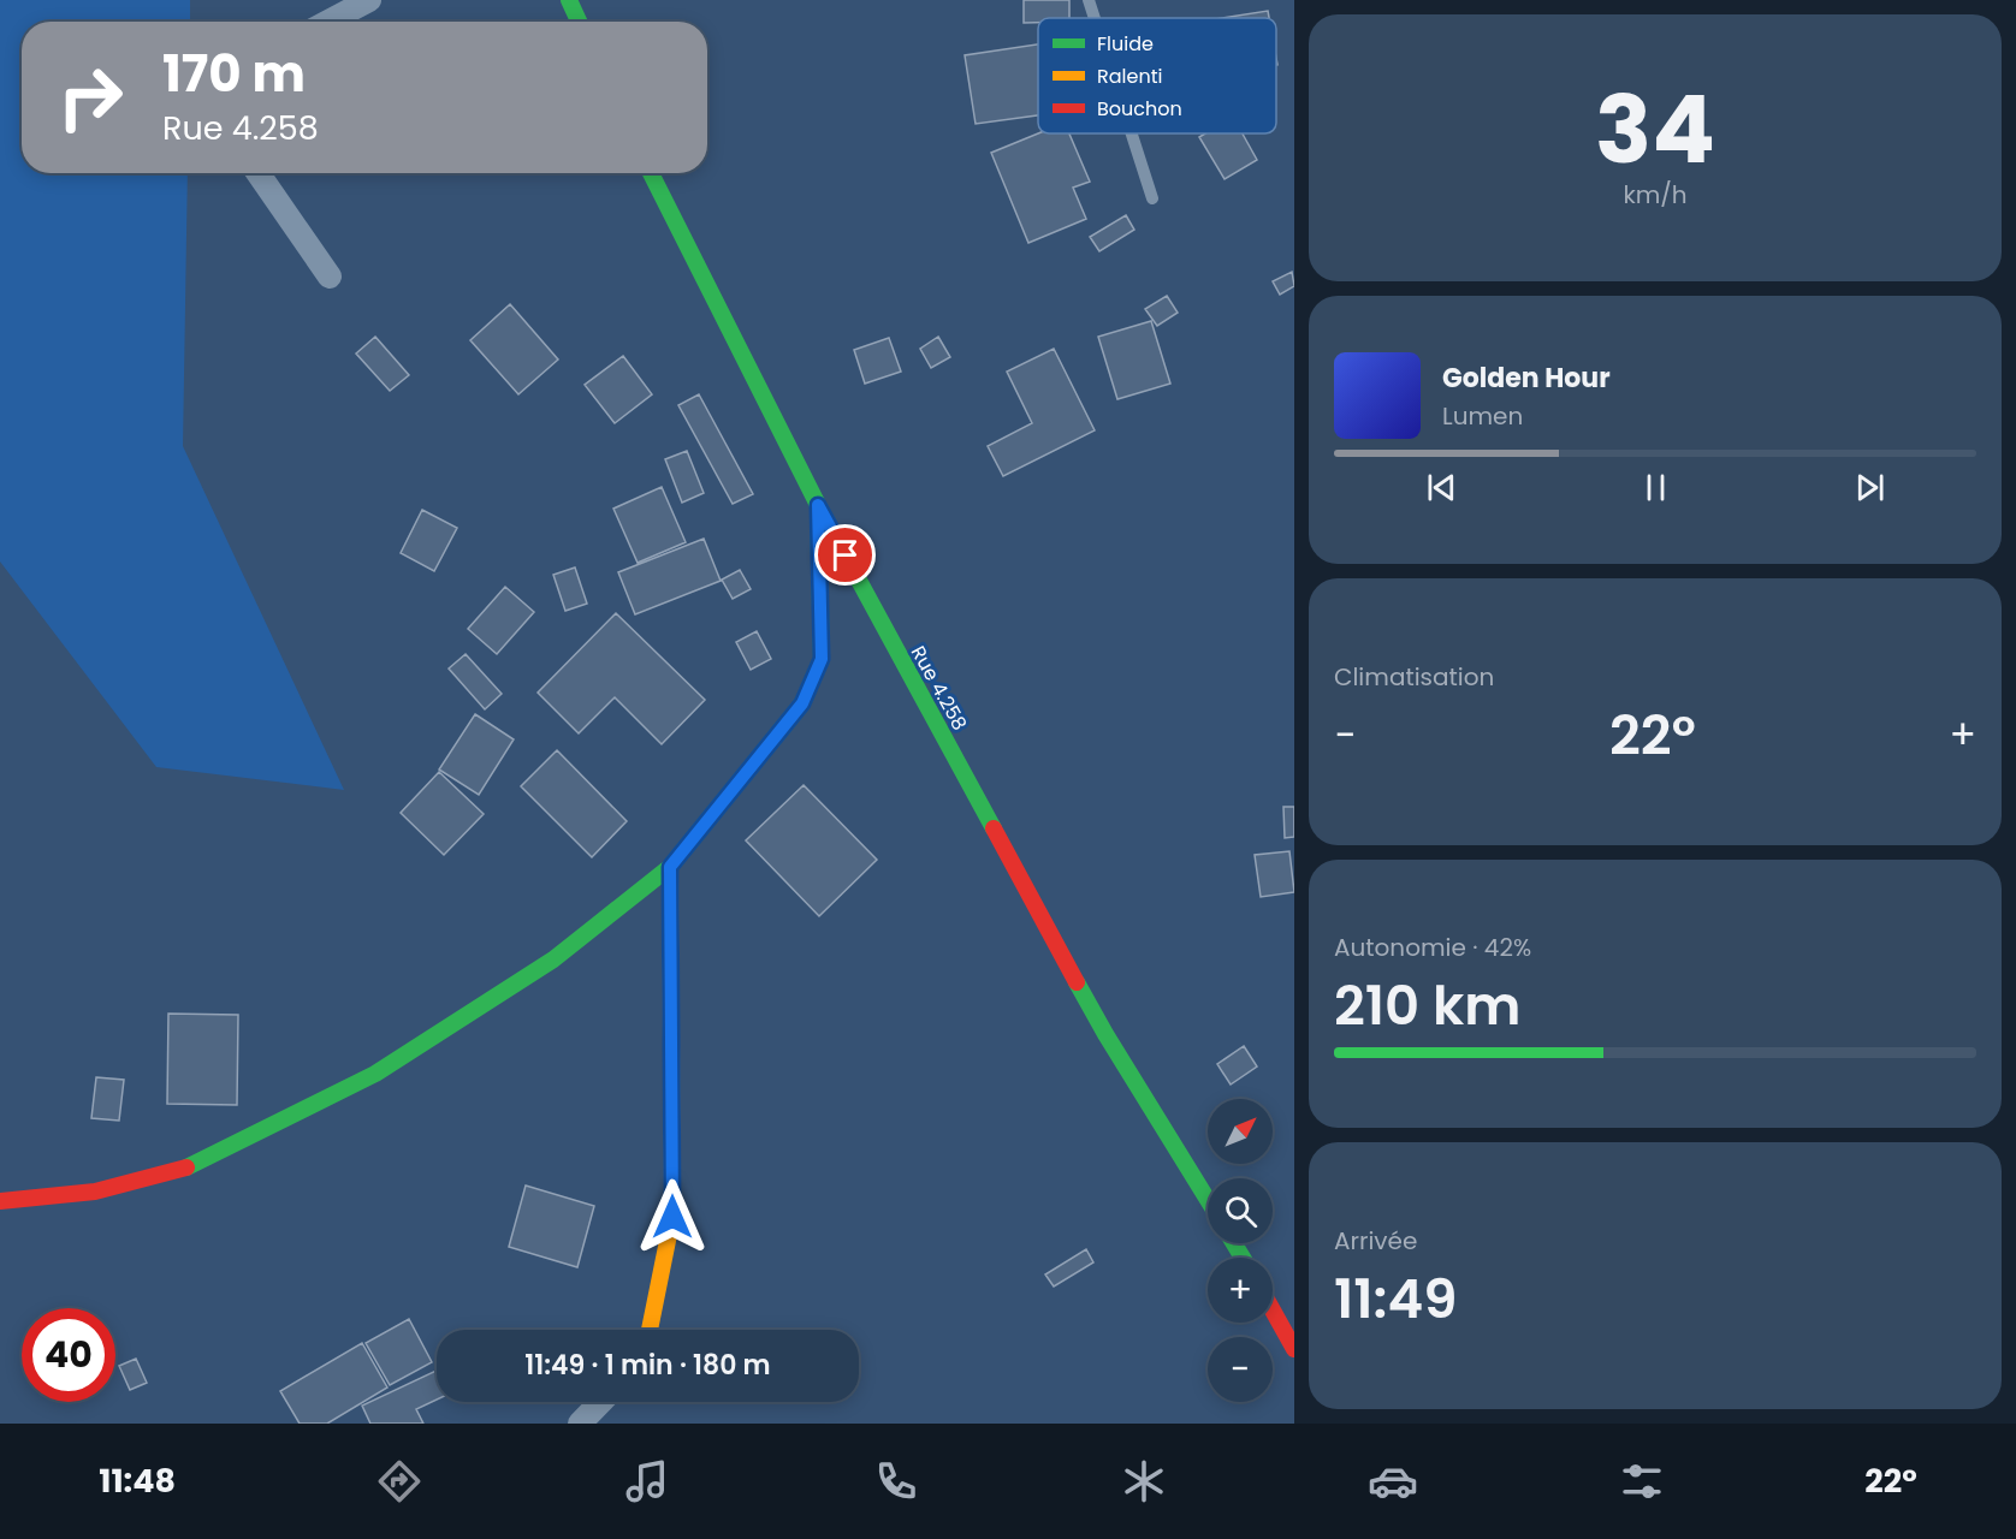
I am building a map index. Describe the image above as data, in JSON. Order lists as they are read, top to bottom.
{
  "streets": {
    "main road": ["Rue 4.258"]
  },
  "legend": ["Fluide", "Ralenti", "Bouchon"],
  "north": "top right",
  "page": {
    "tile": [
      ["34", "km/h"],
      "Climatisation",
      ["Autonomie · 42%", "210 km"],
      ["Arrivée", "11:49"]
    ],
    "turn": ["170 m", "Rue 4.258"],
    "song": ["Golden Hour", "Lumen"],
    "heat": ["−", "22°", "+"],
    "map_buttons": ["+", "−"],
    "limit": "40",
    "trip": "11:49 · 1 min · 180 m",
    "tabs": ["11:48", "22°"]
  }
}
